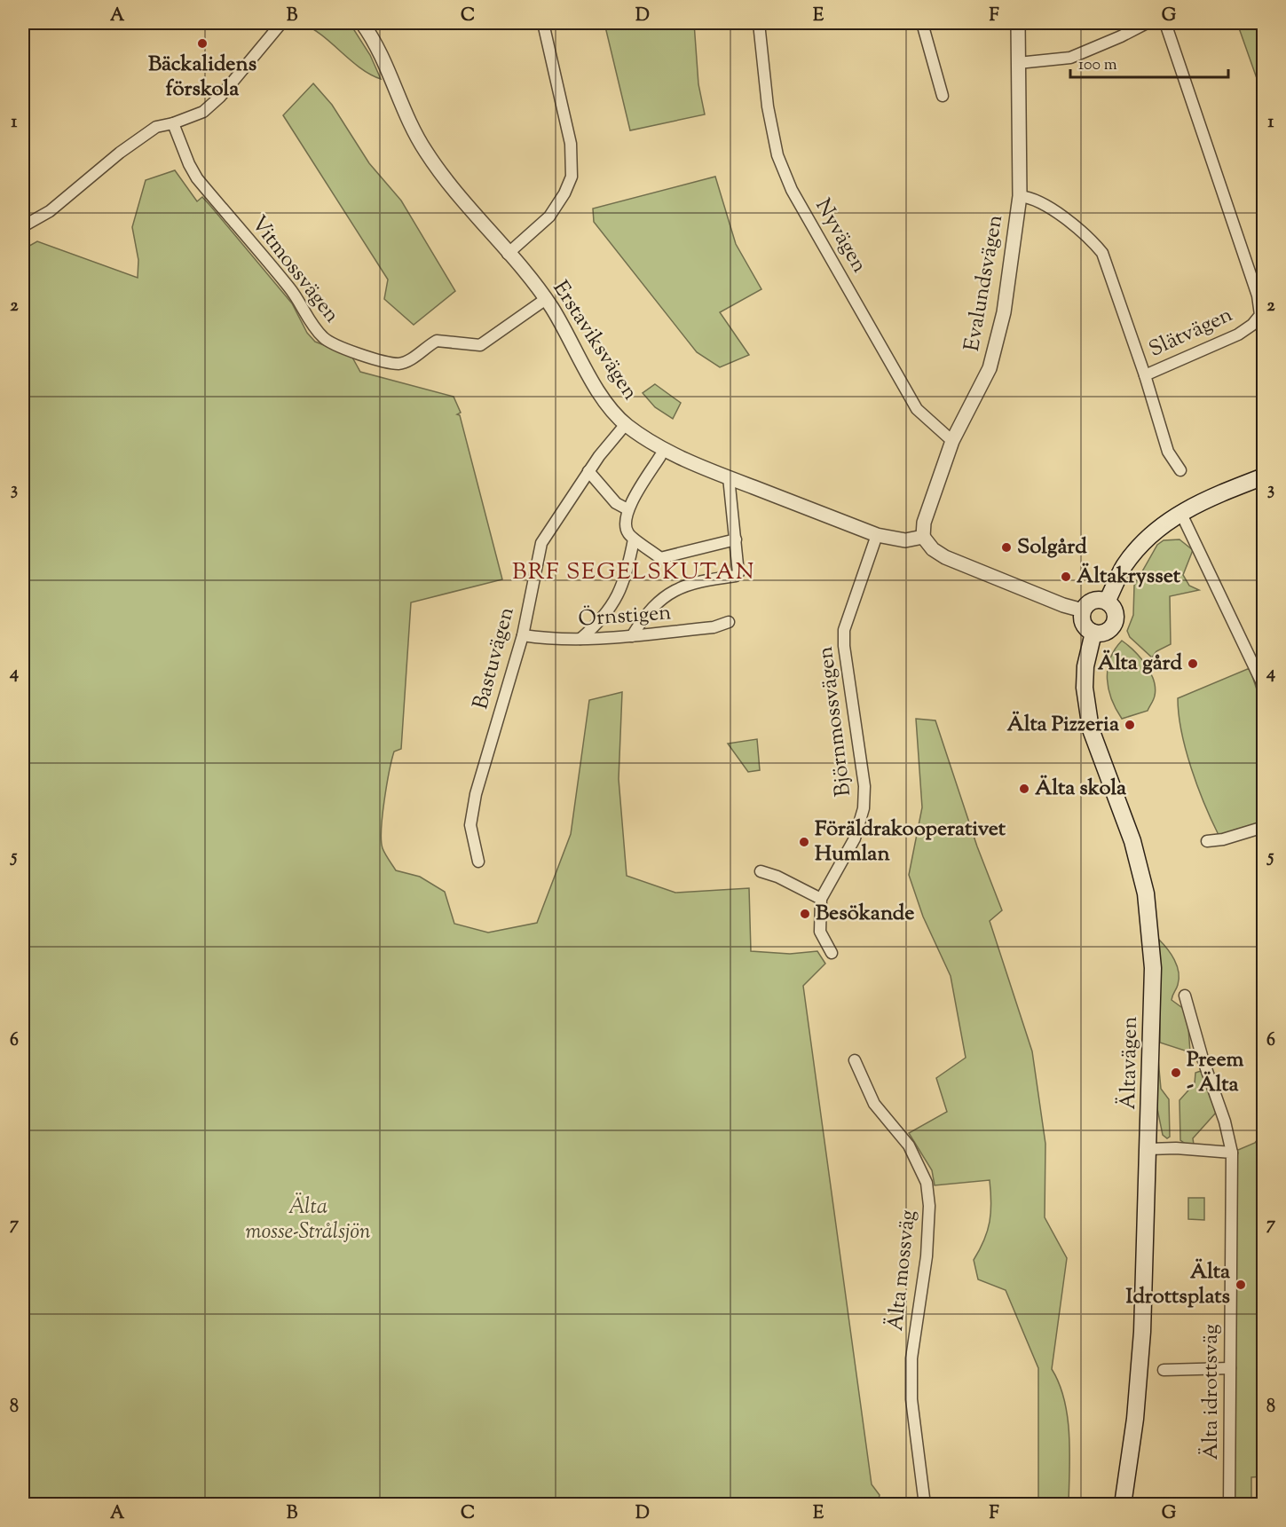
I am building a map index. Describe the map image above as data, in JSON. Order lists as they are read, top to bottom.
{
  "streets": {
    "main road": ["Ältavägen"],
    "street": [
      "Nyvägen",
      "Vitmossvägen",
      "Evalundsvägen",
      "Slätvägen",
      "Erstaviksvägen",
      "Örnstigen",
      "Bastuvägen",
      "Björnmossvägen",
      "Älta mossväg",
      "Älta idrottsväg"
    ]
  },
  "crossings": [
    ["Nyvägen", "Evalundsvägen"],
    ["Vitmossvägen", "Erstaviksvägen"],
    ["Evalundsvägen", "Erstaviksvägen"],
    ["Erstaviksvägen", "Bastuvägen"],
    ["Erstaviksvägen", "Björnmossvägen"],
    ["Örnstigen", "Bastuvägen"]
  ],
  "districts": ["BRF SEGELSKUTAN"],
  "parks": ["Älta mosse-Strålsjön"],
  "places": [
    "Bäckalidens förskola",
    "Solgård",
    "Ältakrysset",
    "Älta gård",
    "Älta Pizzeria",
    "Älta skola",
    "Föräldrakooperativet Humlan",
    "Besökande",
    "Preem - Älta",
    "Älta Idrottsplats"
  ],
  "scale_bar": "100 m",
  "grid": {
    "columns": [
      "A",
      "B",
      "C",
      "D",
      "E",
      "F",
      "G"
    ],
    "rows": [
      "1",
      "2",
      "3",
      "4",
      "5",
      "6",
      "7",
      "8"
    ]
  }
}
